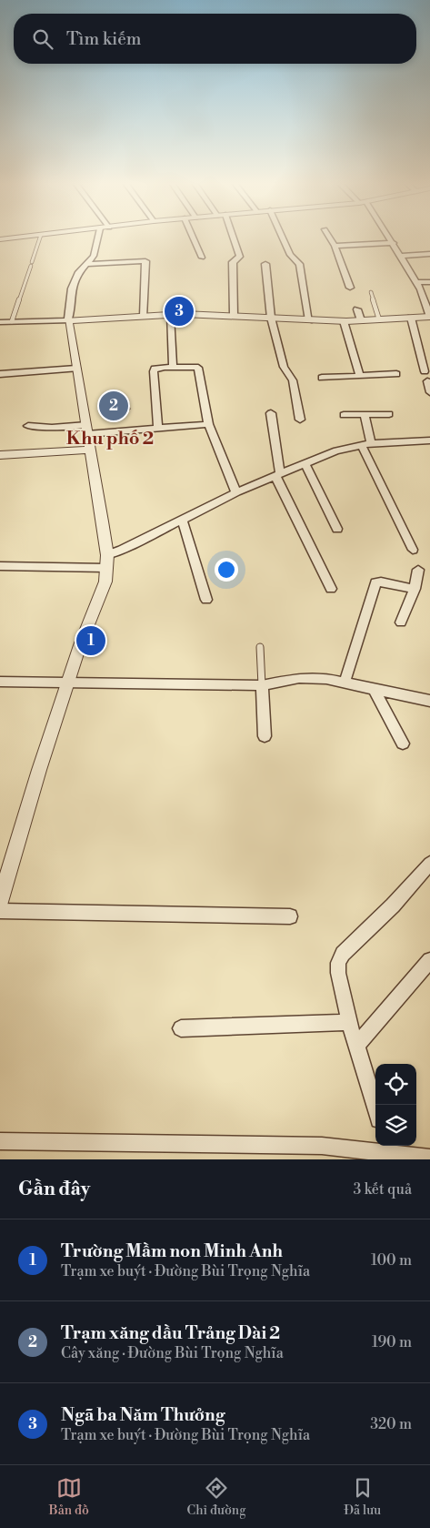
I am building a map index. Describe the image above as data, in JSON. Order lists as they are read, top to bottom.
{
  "districts": ["Khu phố 2"],
  "page": {
    "search": "Tìm kiếm",
    "pins": ["3", "2", "1"],
    "heading": ["Gần đây", "3 kết quả"],
    "list": [
      {
        "mark": "1",
        "name": "Trường Mầm non Minh Anh",
        "note": "Trạm xe buýt · Đường Bùi Trọng Nghĩa",
        "value": "100 m"
      },
      {
        "mark": "2",
        "name": "Trạm xăng dầu Trảng Dài 2",
        "note": "Cây xăng · Đường Bùi Trọng Nghĩa",
        "value": "190 m"
      },
      {
        "mark": "3",
        "name": "Ngã ba Năm Thưởng",
        "note": "Trạm xe buýt · Đường Bùi Trọng Nghĩa",
        "value": "320 m"
      }
    ],
    "nav": ["Bản đồ", "Chỉ đường", "Đã lưu"]
  }
}
